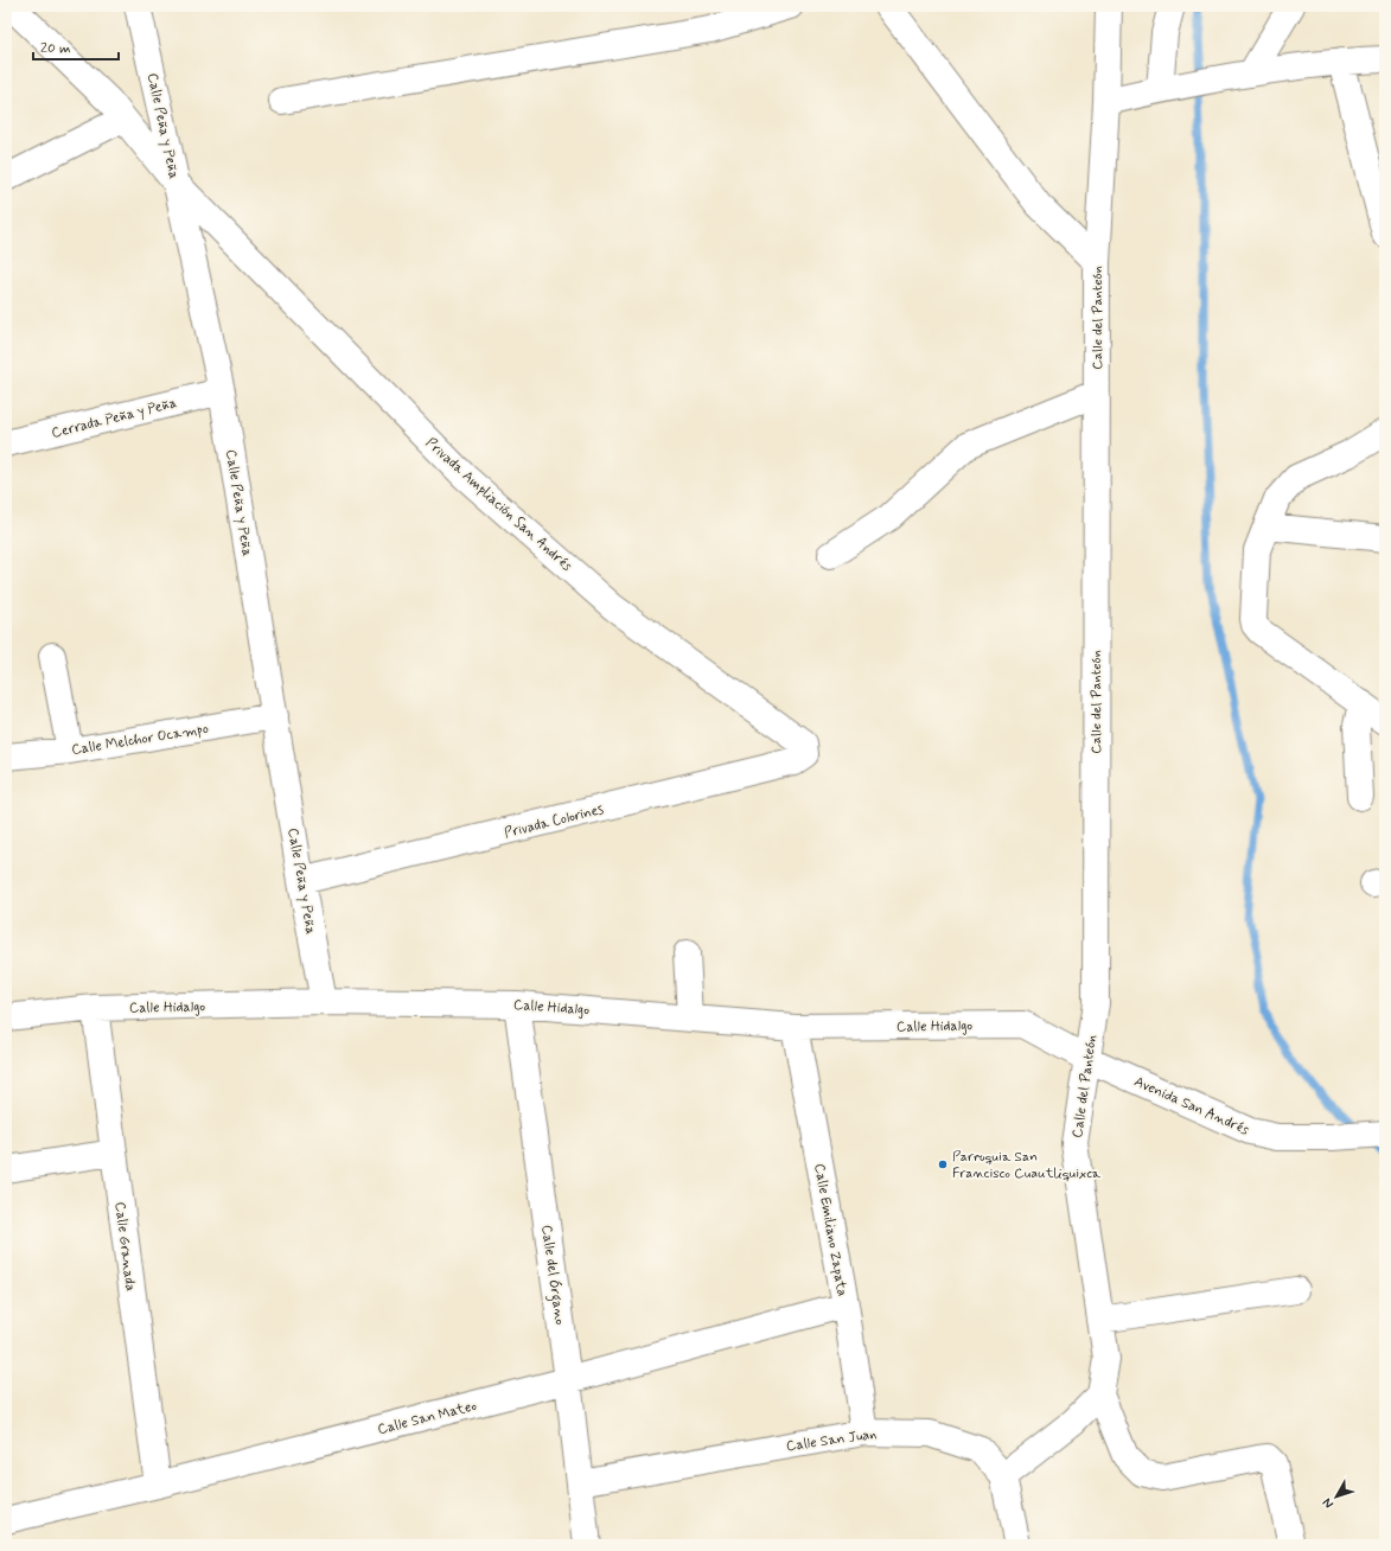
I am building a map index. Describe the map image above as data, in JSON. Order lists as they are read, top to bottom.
{
  "streets": {
    "street": [
      "Calle Peña y Peña",
      "Calle del Panteón",
      "Cerrada Peña y Peña",
      "Privada Ampliación San Andrés",
      "Calle Melchor Ocampo",
      "Privada Colorines",
      "Calle Hidalgo",
      "Avenida San Andrés",
      "Calle Emiliano Zapata",
      "Calle Granada",
      "Calle del Órgano",
      "Calle San Mateo",
      "Calle San Juan"
    ]
  },
  "crossings": [
    ["Calle Peña y Peña", "Cerrada Peña y Peña"],
    ["Calle Peña y Peña", "Privada Ampliación San Andrés"],
    ["Calle Peña y Peña", "Calle Melchor Ocampo"],
    ["Calle Peña y Peña", "Privada Colorines"],
    ["Calle Peña y Peña", "Calle Hidalgo"],
    ["Calle del Panteón", "Calle Hidalgo"],
    ["Calle del Panteón", "Avenida San Andrés"],
    ["Privada Ampliación San Andrés", "Privada Colorines"],
    ["Calle Hidalgo", "Avenida San Andrés"],
    ["Calle Hidalgo", "Calle Emiliano Zapata"],
    ["Calle Hidalgo", "Calle Granada"],
    ["Calle Hidalgo", "Calle del Órgano"],
    ["Calle Emiliano Zapata", "Calle San Mateo"],
    ["Calle Emiliano Zapata", "Calle San Juan"],
    ["Calle Granada", "Calle San Mateo"],
    ["Calle del Órgano", "Calle San Mateo"],
    ["Calle del Órgano", "Calle San Juan"]
  ],
  "places": ["Parroquia San Francisco Cuautliquixca"],
  "scale_bar": "20 m",
  "north": "bottom left"
}
